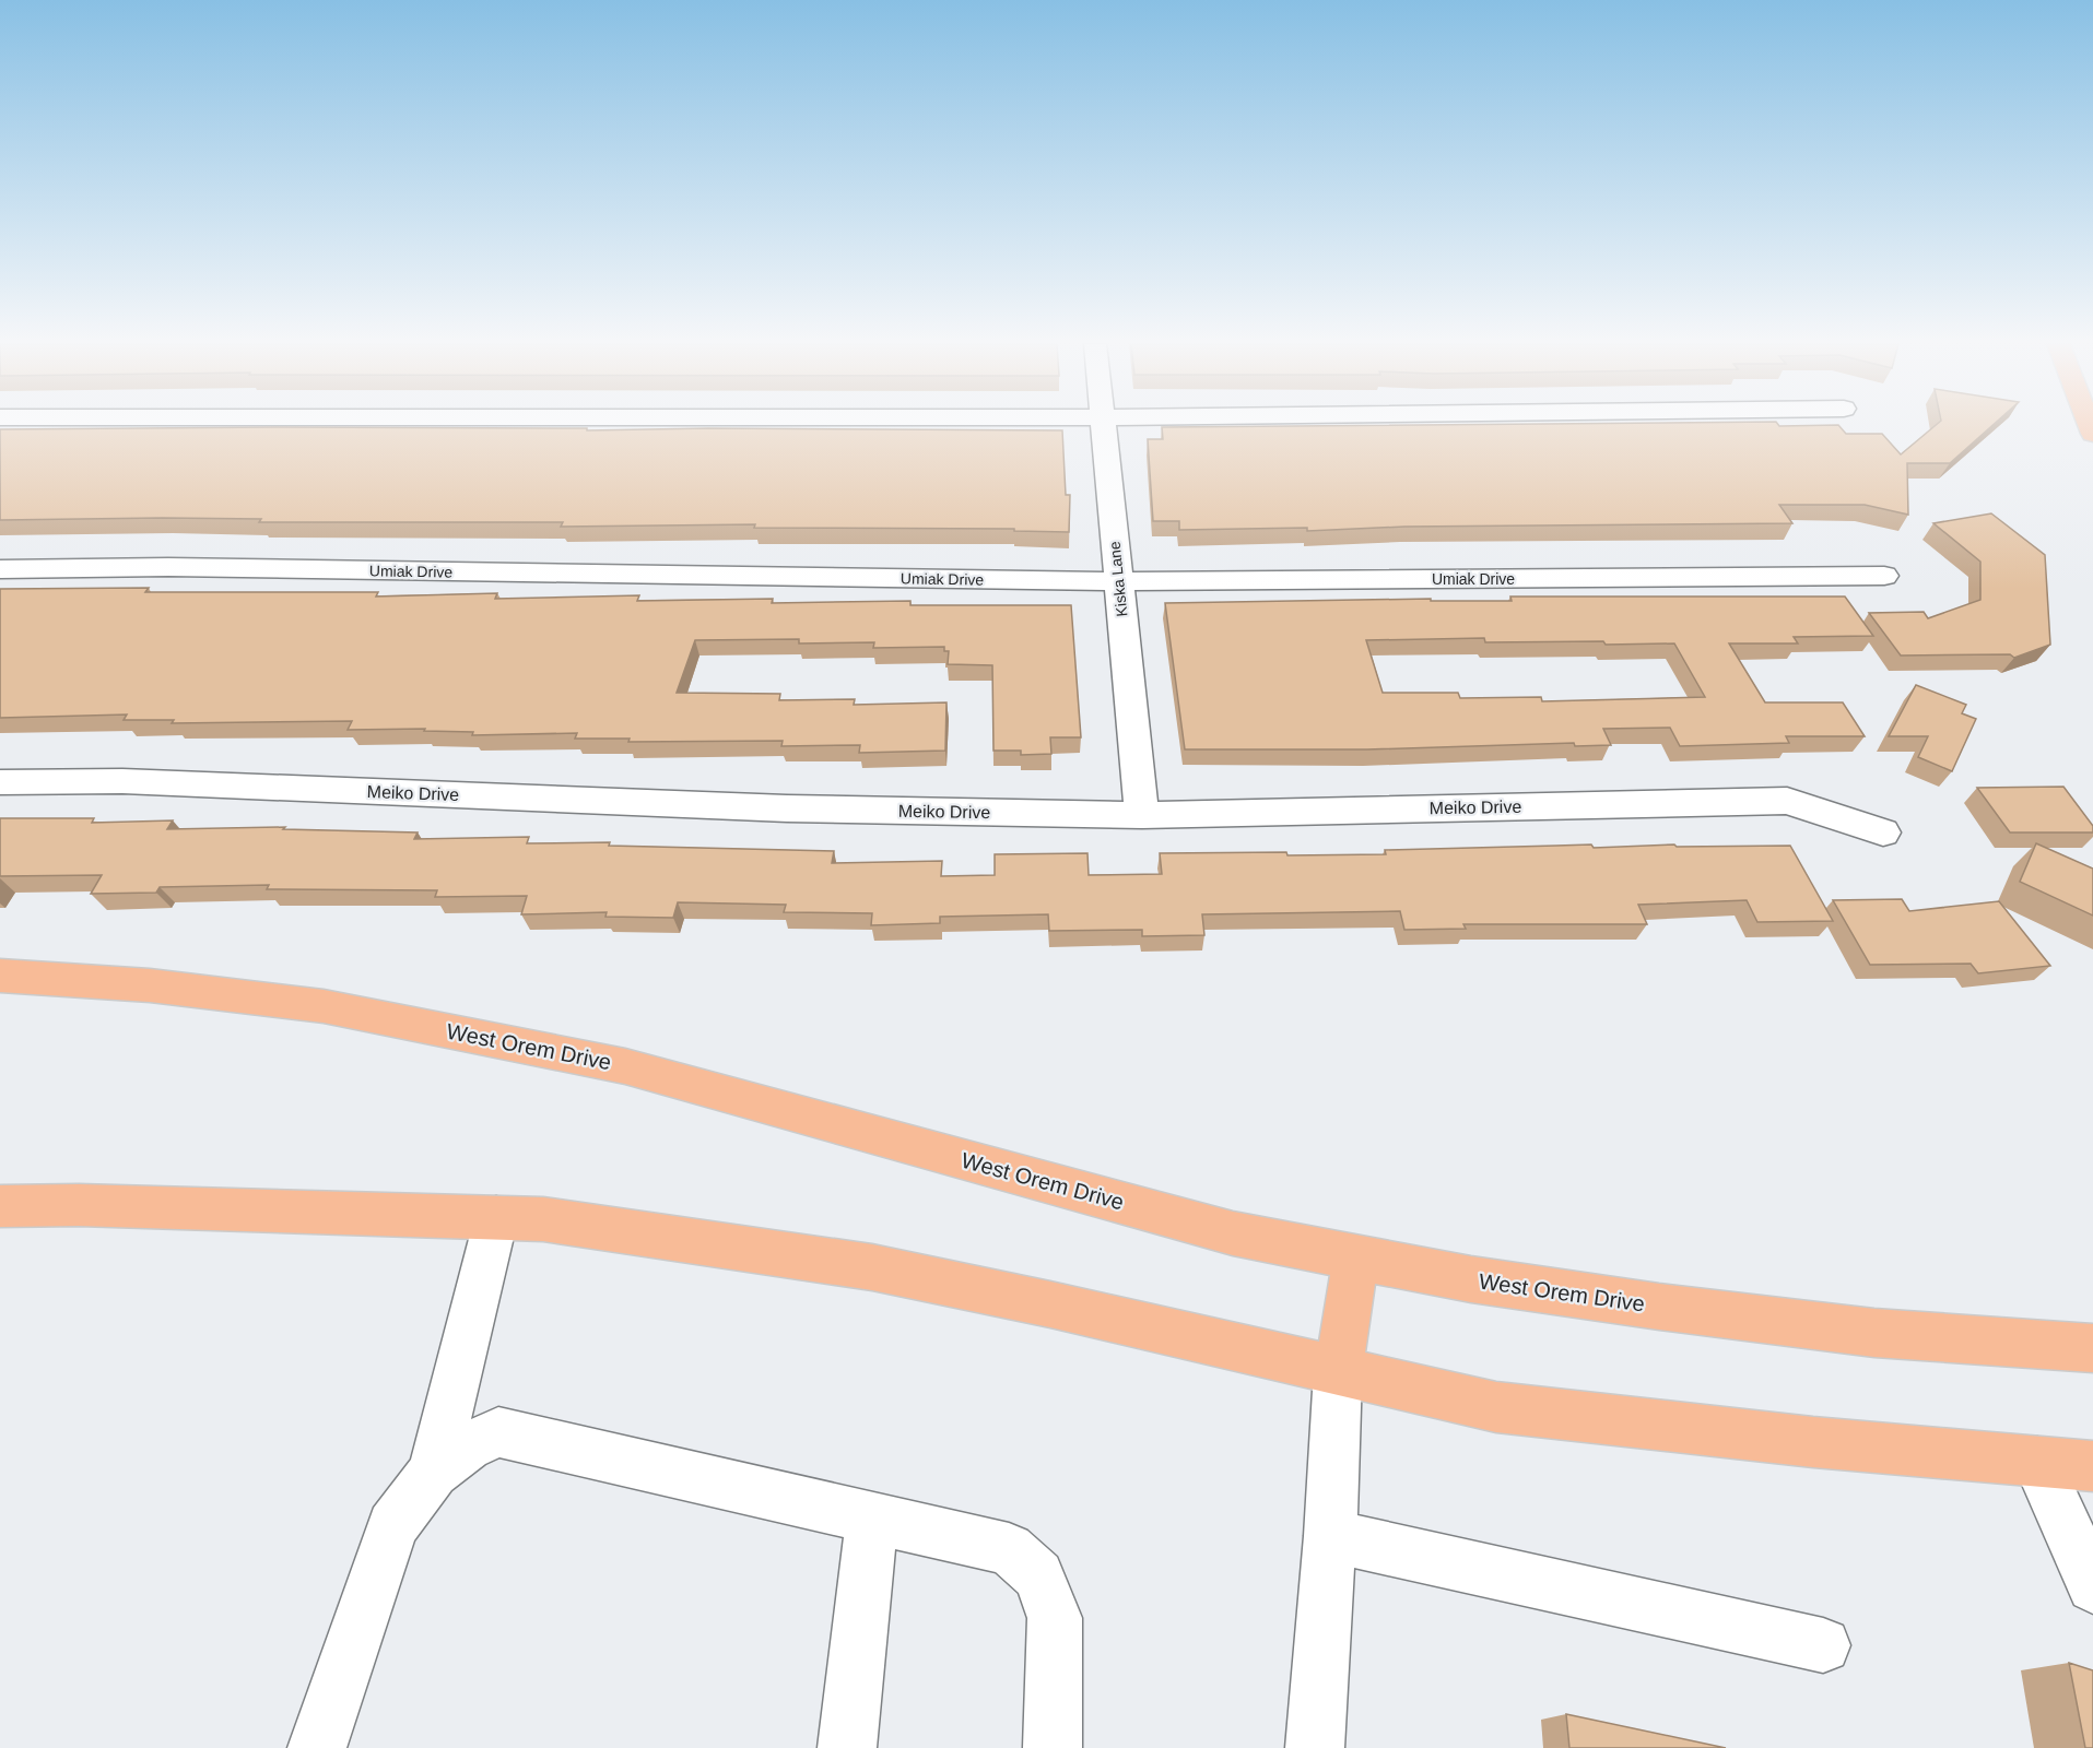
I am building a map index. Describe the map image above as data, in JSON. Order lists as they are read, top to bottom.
{
  "streets": {
    "main road": ["West Orem Drive"],
    "street": ["Umiak Drive", "Kiska Lane", "Meiko Drive"]
  },
  "crossings": [
    ["Umiak Drive", "Kiska Lane"],
    ["Kiska Lane", "Meiko Drive"]
  ]
}
